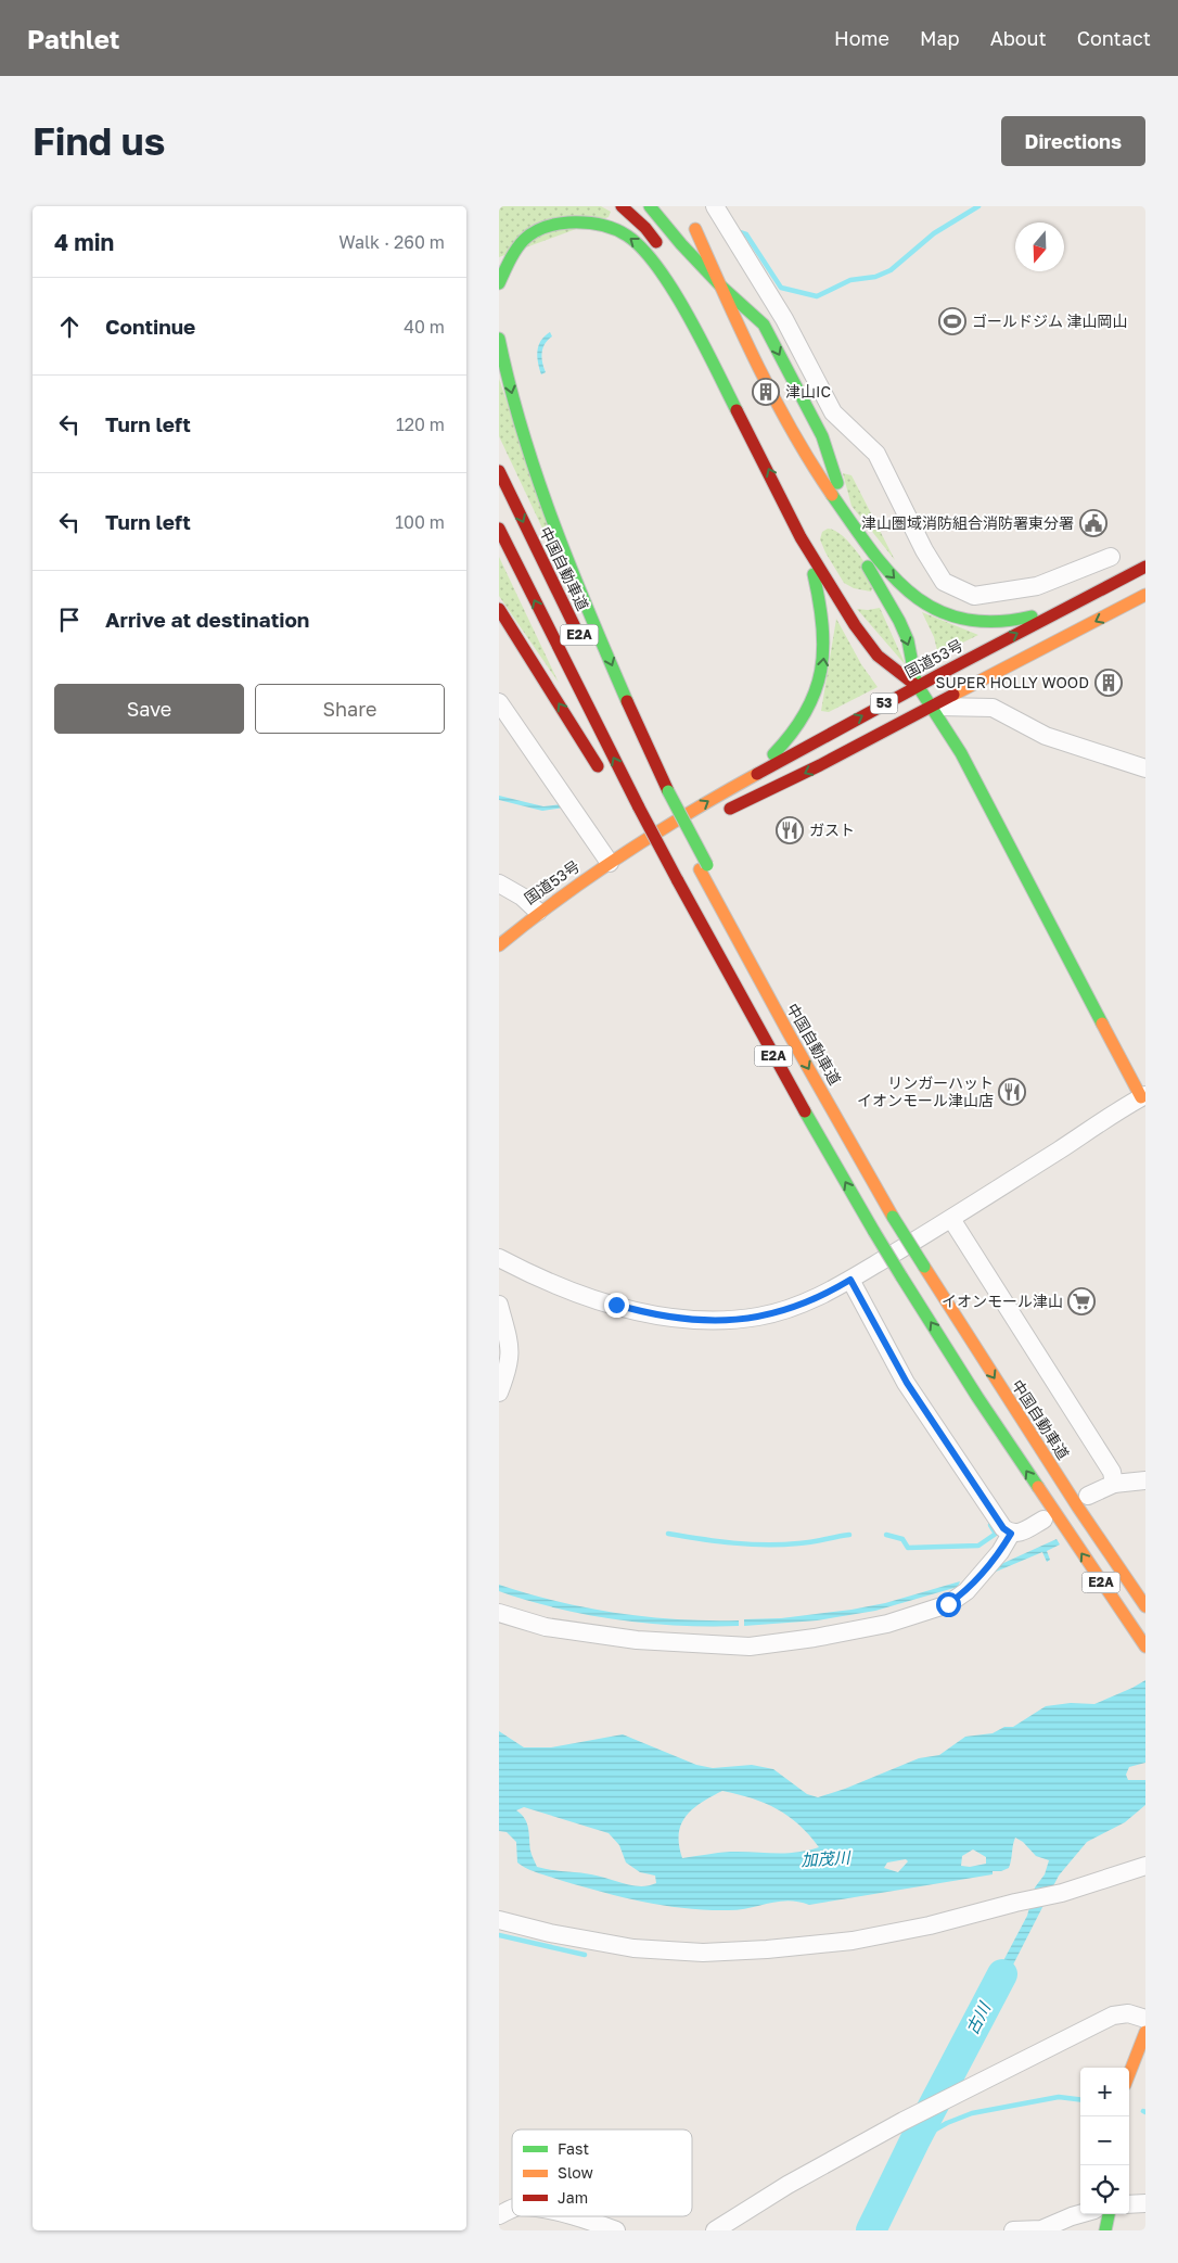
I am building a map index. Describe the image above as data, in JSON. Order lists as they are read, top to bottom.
{
  "streets": {
    "main road": [
      "中国自動車道",
      "E2A",
      "国道53号",
      "53"
    ]
  },
  "water": ["加茂川", "古川"],
  "places": {
    "sports": ["ゴールドジム 津山岡山"],
    "building": ["津山IC", "SUPER HOLLY WOOD"],
    "public building": ["津山圏域消防組合消防署東分署"],
    "restaurant": ["ガスト", "リンガーハット イオンモール津山店"],
    "supermarket": ["イオンモール津山"]
  },
  "legend": ["Fast", "Slow", "Jam"],
  "north": "bottom",
  "page": {
    "header": "Pathlet",
    "nav": [
      "Home",
      "Map",
      "About",
      "Contact"
    ],
    "buttons": [
      "Directions",
      ["Save", "Share"]
    ],
    "title": "Find us",
    "heading": ["4 min", "Walk · 260 m"],
    "list": [
      ["Continue", "40 m"],
      ["Turn left", "120 m"],
      ["Turn left", "100 m"],
      "Arrive at destination"
    ],
    "map_buttons": ["+", "−"]
  }
}
